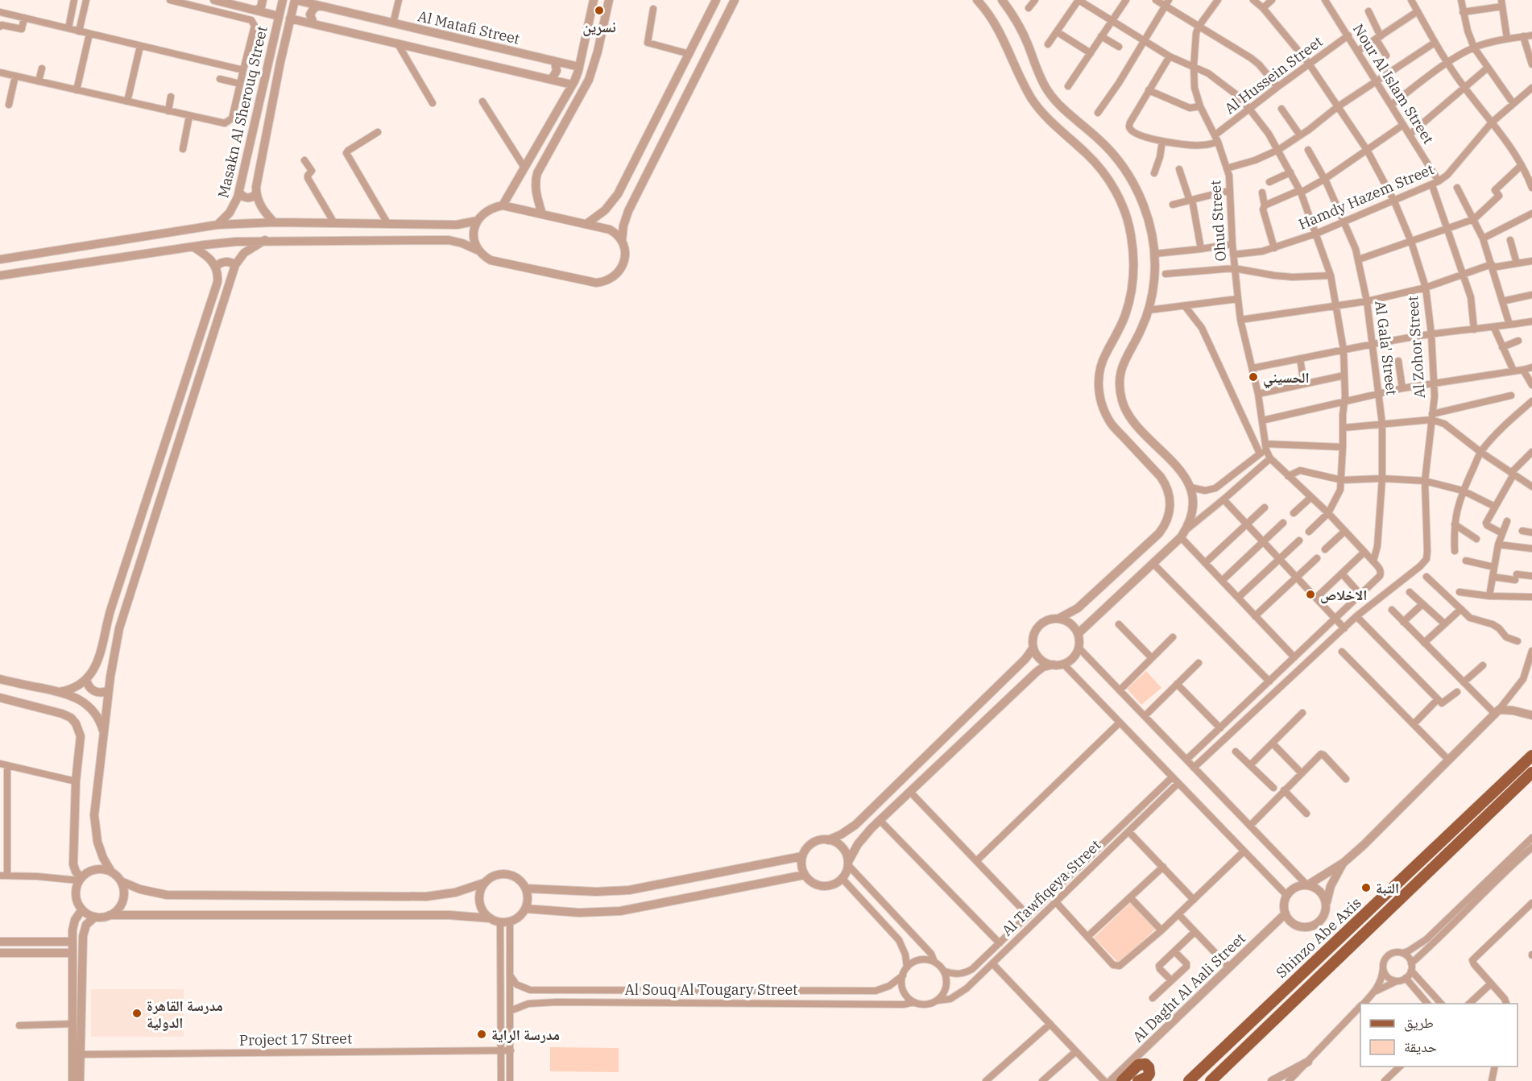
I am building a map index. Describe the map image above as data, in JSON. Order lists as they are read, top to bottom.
{
  "streets": {
    "main road": ["Shinzo Abe Axis"],
    "street": [
      "Al Matafi Street",
      "Al Hussein Street",
      "Nour Al Islam Street",
      "Masakn Al Sherouq Street",
      "Hamdy Hazem Street",
      "Ohud Street",
      "Al Zohor Street",
      "Al Gala' Street",
      "Al Tawfiqeya Street",
      "Al Daght Al Aali Street",
      "Al Souq Al Tougary Street",
      "Project 17 Street"
    ]
  },
  "crossings": [
    ["Al Matafi Street", "Masakn Al Sherouq Street"],
    ["Al Hussein Street", "Nour Al Islam Street"],
    ["Al Hussein Street", "Ohud Street"],
    ["Al Hussein Street", "Al Zohor Street"],
    ["Nour Al Islam Street", "Hamdy Hazem Street"],
    ["Hamdy Hazem Street", "Ohud Street"],
    ["Hamdy Hazem Street", "Al Zohor Street"],
    ["Hamdy Hazem Street", "Al Gala' Street"],
    ["Al Tawfiqeya Street", "Al Souq Al Tougary Street"]
  ],
  "places": [
    "نسرين",
    "الحسيني",
    "الاخلاص",
    "التبة",
    "مدرسة القاهرة الدولية",
    "مدرسة الراية"
  ],
  "legend": ["طريق", "حديقة"]
}
